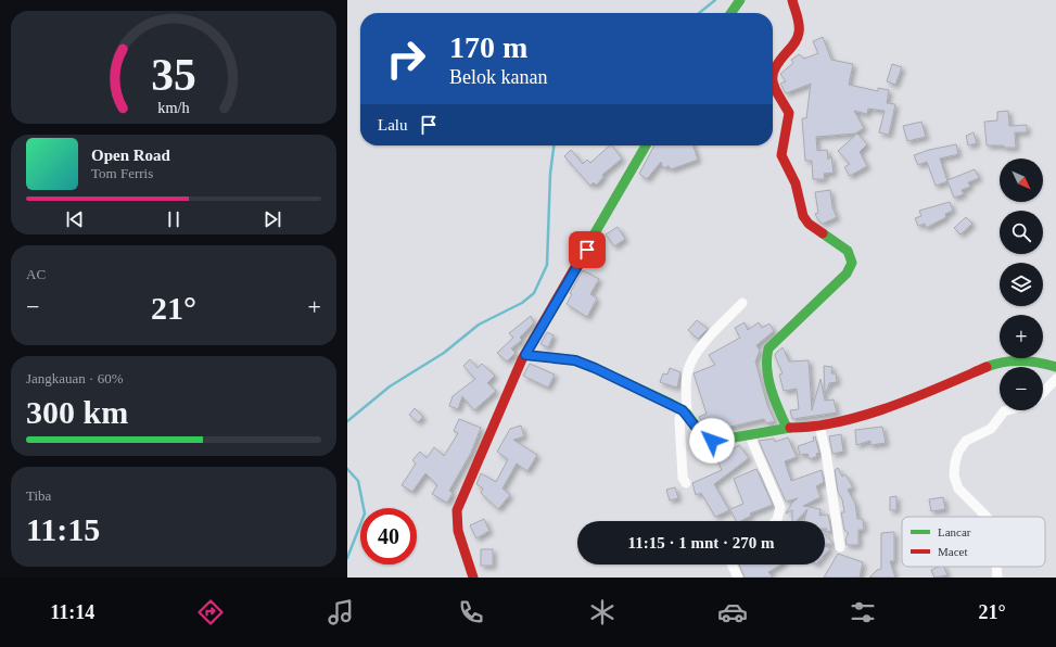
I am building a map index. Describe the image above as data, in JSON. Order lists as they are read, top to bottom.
{
  "legend": ["Lancar", "Macet"],
  "north": "bottom right",
  "page": {
    "turn": ["170 m", "Belok kanan"],
    "then": "Lalu",
    "song": ["Open Road", "Tom Ferris"],
    "map_buttons": ["+", "−"],
    "tile": [
      "AC",
      ["Jangkauan · 60%", "300 km"],
      ["Tiba", "11:15"]
    ],
    "heat": ["−", "21°", "+"],
    "limit": "40",
    "trip": "11:15 · 1 mnt · 270 m",
    "tabs": ["11:14", "21°"],
    "gauge": ["35", "km/h"]
  }
}
